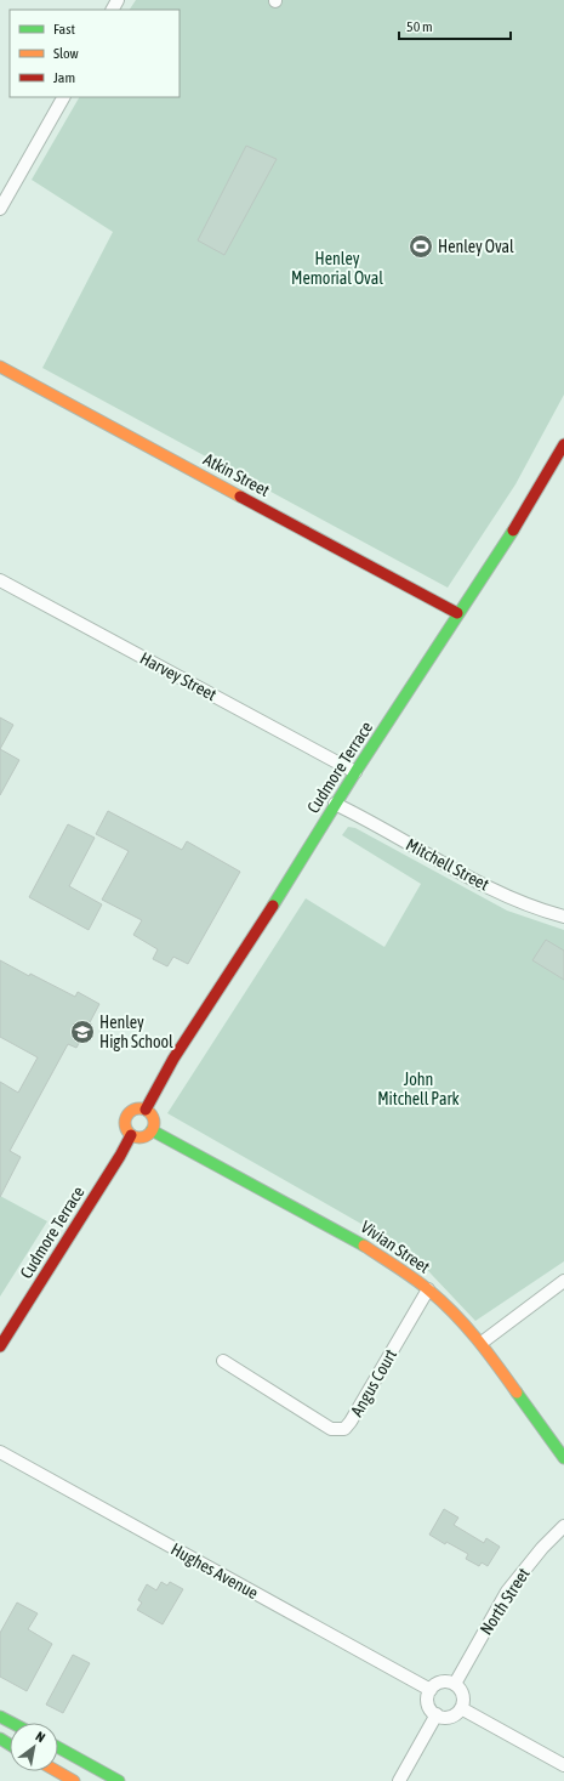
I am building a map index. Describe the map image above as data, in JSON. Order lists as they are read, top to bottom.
{
  "streets": {
    "street": [
      "Atkin Street",
      "Harvey Street",
      "Cudmore Terrace",
      "Mitchell Street",
      "Vivian Street",
      "Angus Court",
      "Hughes Avenue",
      "North Street"
    ]
  },
  "crossings": [
    ["Atkin Street", "Cudmore Terrace"],
    ["Harvey Street", "Cudmore Terrace"],
    ["Cudmore Terrace", "Mitchell Street"],
    ["Cudmore Terrace", "Vivian Street"],
    ["Vivian Street", "Angus Court"],
    ["Hughes Avenue", "North Street"]
  ],
  "parks": ["Henley Memorial Oval", "John Mitchell Park"],
  "places": {
    "sports": ["Henley Oval"],
    "school or university": ["Henley High School"]
  },
  "legend": ["Fast", "Slow", "Jam"],
  "scale_bar": "50 m",
  "north": "top right"
}
